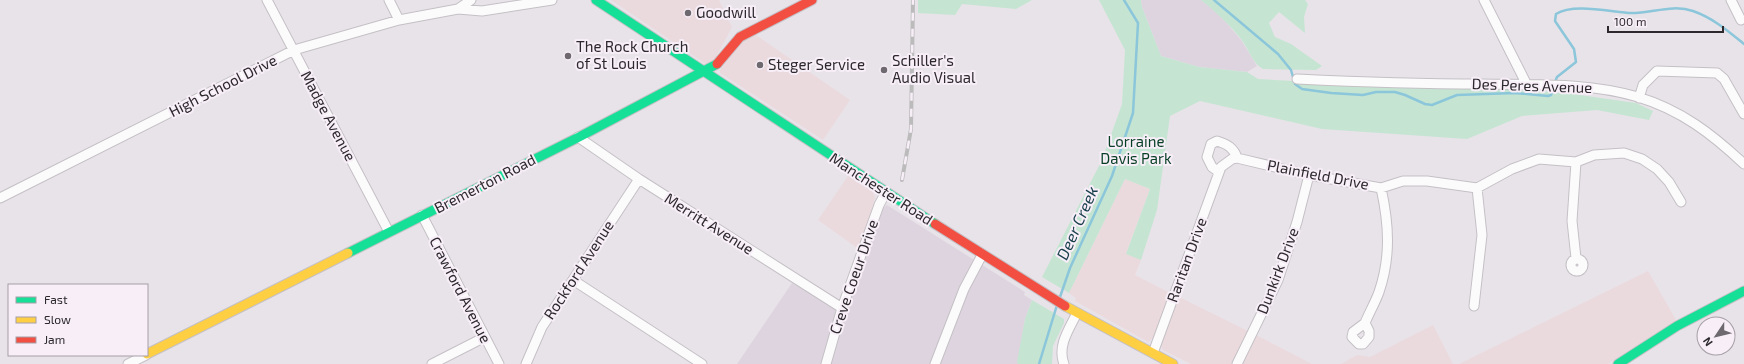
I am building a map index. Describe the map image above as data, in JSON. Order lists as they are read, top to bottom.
{
  "streets": {
    "street": [
      "High School Drive",
      "Des Peres Avenue",
      "Madge Avenue",
      "Plainfield Drive",
      "Bremerton Road",
      "Manchester Road",
      "Merritt Avenue",
      "Raritan Drive",
      "Rockford Avenue",
      "Dunkirk Drive",
      "Creve Coeur Drive",
      "Crawford Avenue"
    ]
  },
  "crossings": [
    ["High School Drive", "Madge Avenue"],
    ["Madge Avenue", "Bremerton Road"],
    ["Plainfield Drive", "Dunkirk Drive"],
    ["Bremerton Road", "Manchester Road"],
    ["Bremerton Road", "Merritt Avenue"],
    ["Bremerton Road", "Crawford Avenue"],
    ["Manchester Road", "Raritan Drive"],
    ["Manchester Road", "Creve Coeur Drive"],
    ["Merritt Avenue", "Rockford Avenue"],
    ["Merritt Avenue", "Creve Coeur Drive"]
  ],
  "water": ["Deer Creek"],
  "parks": ["Lorraine Davis Park"],
  "places": [
    "Goodwill",
    "The Rock Church of St Louis",
    "Steger Service",
    "Schiller's Audio Visual"
  ],
  "legend": ["Fast", "Slow", "Jam"],
  "scale_bar": "100 m",
  "north": "bottom left"
}
